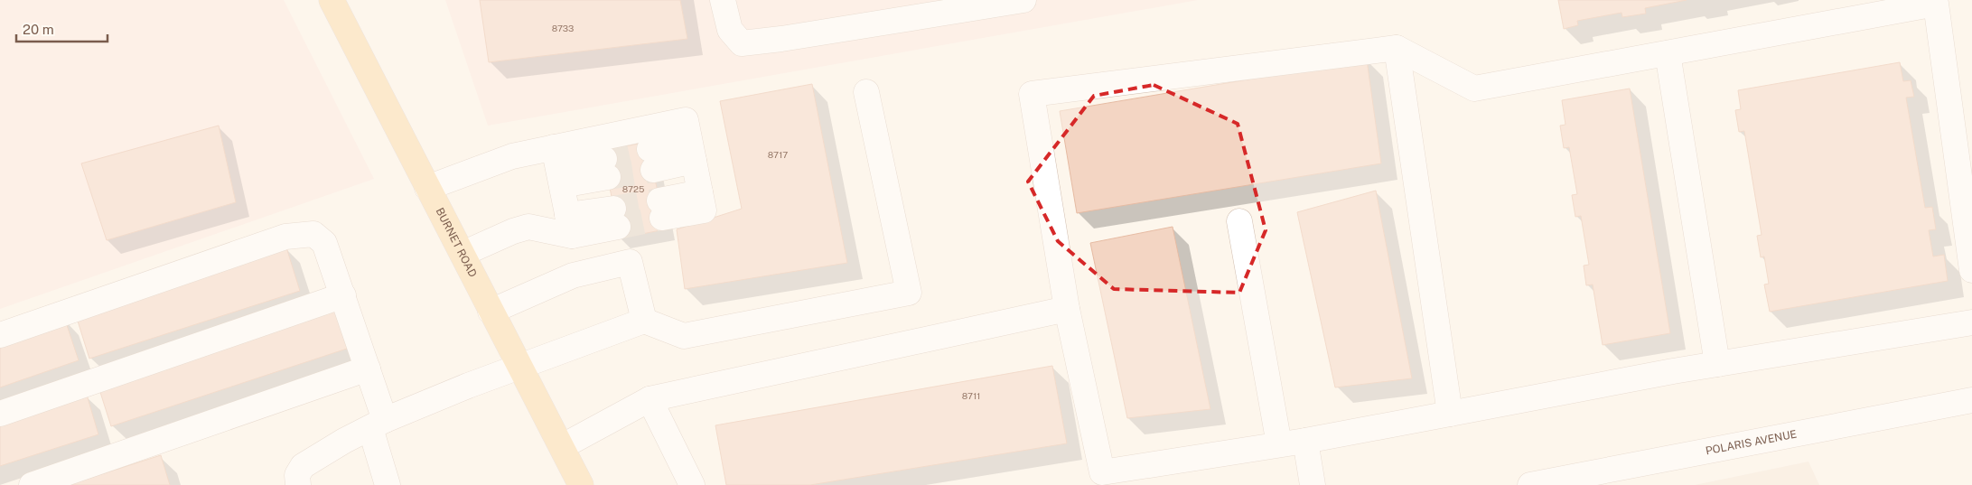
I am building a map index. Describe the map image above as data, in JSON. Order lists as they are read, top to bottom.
{
  "streets": {
    "main road": ["BURNET ROAD"],
    "street": ["POLARIS AVENUE"]
  },
  "house_numbers": [
    "8733",
    "8717",
    "8725",
    "8711"
  ],
  "scale_bar": "20 m"
}
